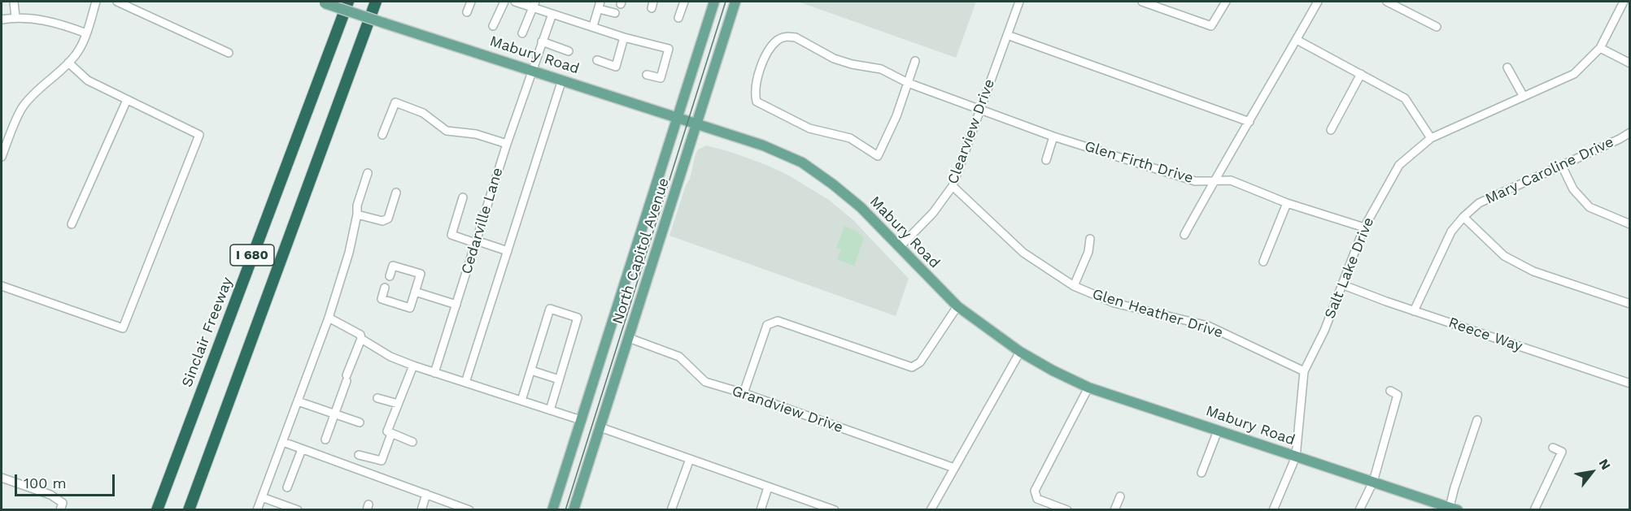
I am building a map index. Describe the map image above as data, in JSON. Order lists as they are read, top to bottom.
{
  "streets": {
    "highway": ["I 680", "Sinclair Freeway"],
    "main road": ["Mabury Road", "North Capitol Avenue"],
    "street": [
      "Clearview Drive",
      "Glen Firth Drive",
      "Mary Caroline Drive",
      "Cedarville Lane",
      "Salt Lake Drive",
      "Glen Heather Drive",
      "Reece Way",
      "Grandview Drive"
    ]
  },
  "crossings": [
    ["Mabury Road", "Clearview Drive"],
    ["Mabury Road", "Cedarville Lane"],
    ["Mabury Road", "North Capitol Avenue"],
    ["Mabury Road", "Salt Lake Drive"],
    ["Clearview Drive", "Glen Firth Drive"],
    ["Clearview Drive", "Glen Heather Drive"],
    ["Glen Firth Drive", "Salt Lake Drive"],
    ["Mary Caroline Drive", "Reece Way"],
    ["North Capitol Avenue", "Grandview Drive"],
    ["Salt Lake Drive", "Glen Heather Drive"],
    ["Salt Lake Drive", "Reece Way"]
  ],
  "scale_bar": "100 m",
  "north": "top right"
}
